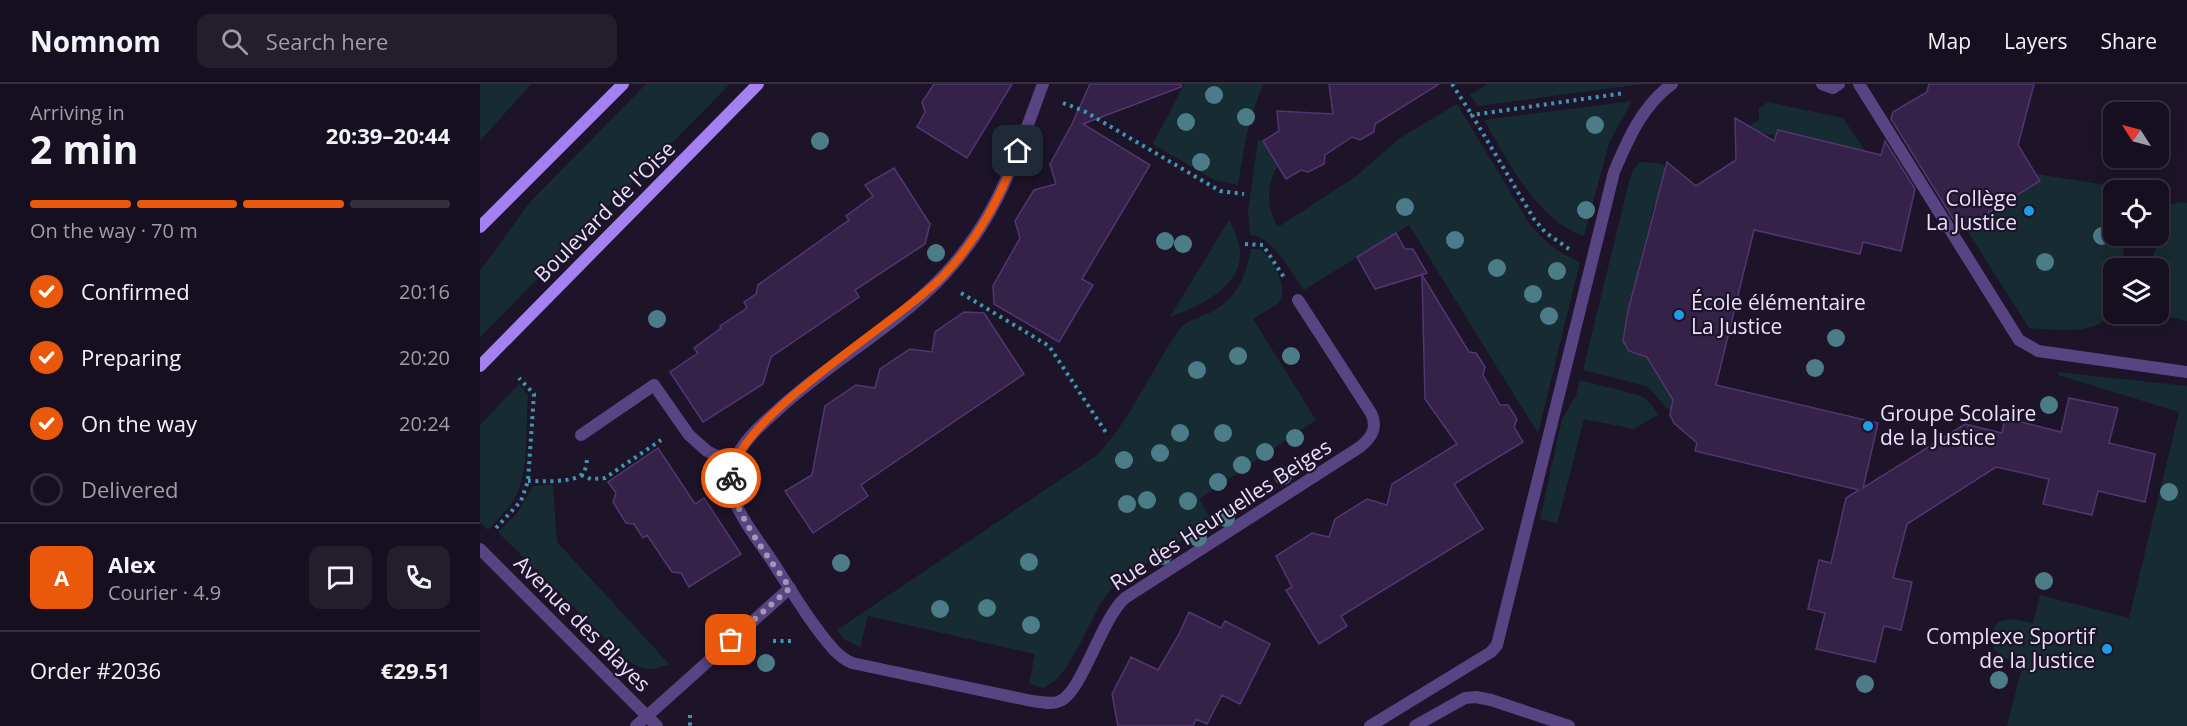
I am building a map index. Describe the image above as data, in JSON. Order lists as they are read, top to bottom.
{
  "streets": {
    "main road": ["Boulevard de l'Oise"],
    "street": ["Rue des Heuruelles Beiges", "Avenue des Blayes"]
  },
  "places": [
    "Collège La Justice",
    "École élémentaire La Justice",
    "Groupe Scolaire de la Justice",
    "Complexe Sportif de la Justice"
  ],
  "north": "top left",
  "page": {
    "header": "Nomnom",
    "search": "Search here",
    "nav": ["Map", "Layers", "Share"],
    "heading": ["2 min", "Arriving in", "20:39–20:44"],
    "panel": [
      "Alex",
      "Courier · 4.9",
      "Order #2036",
      "€29.51"
    ],
    "bar": "On the way · 70 m",
    "list": [
      ["Confirmed", "20:16"],
      ["Preparing", "20:20"],
      ["On the way", "20:24"],
      "Delivered"
    ],
    "round": "A"
  }
}
